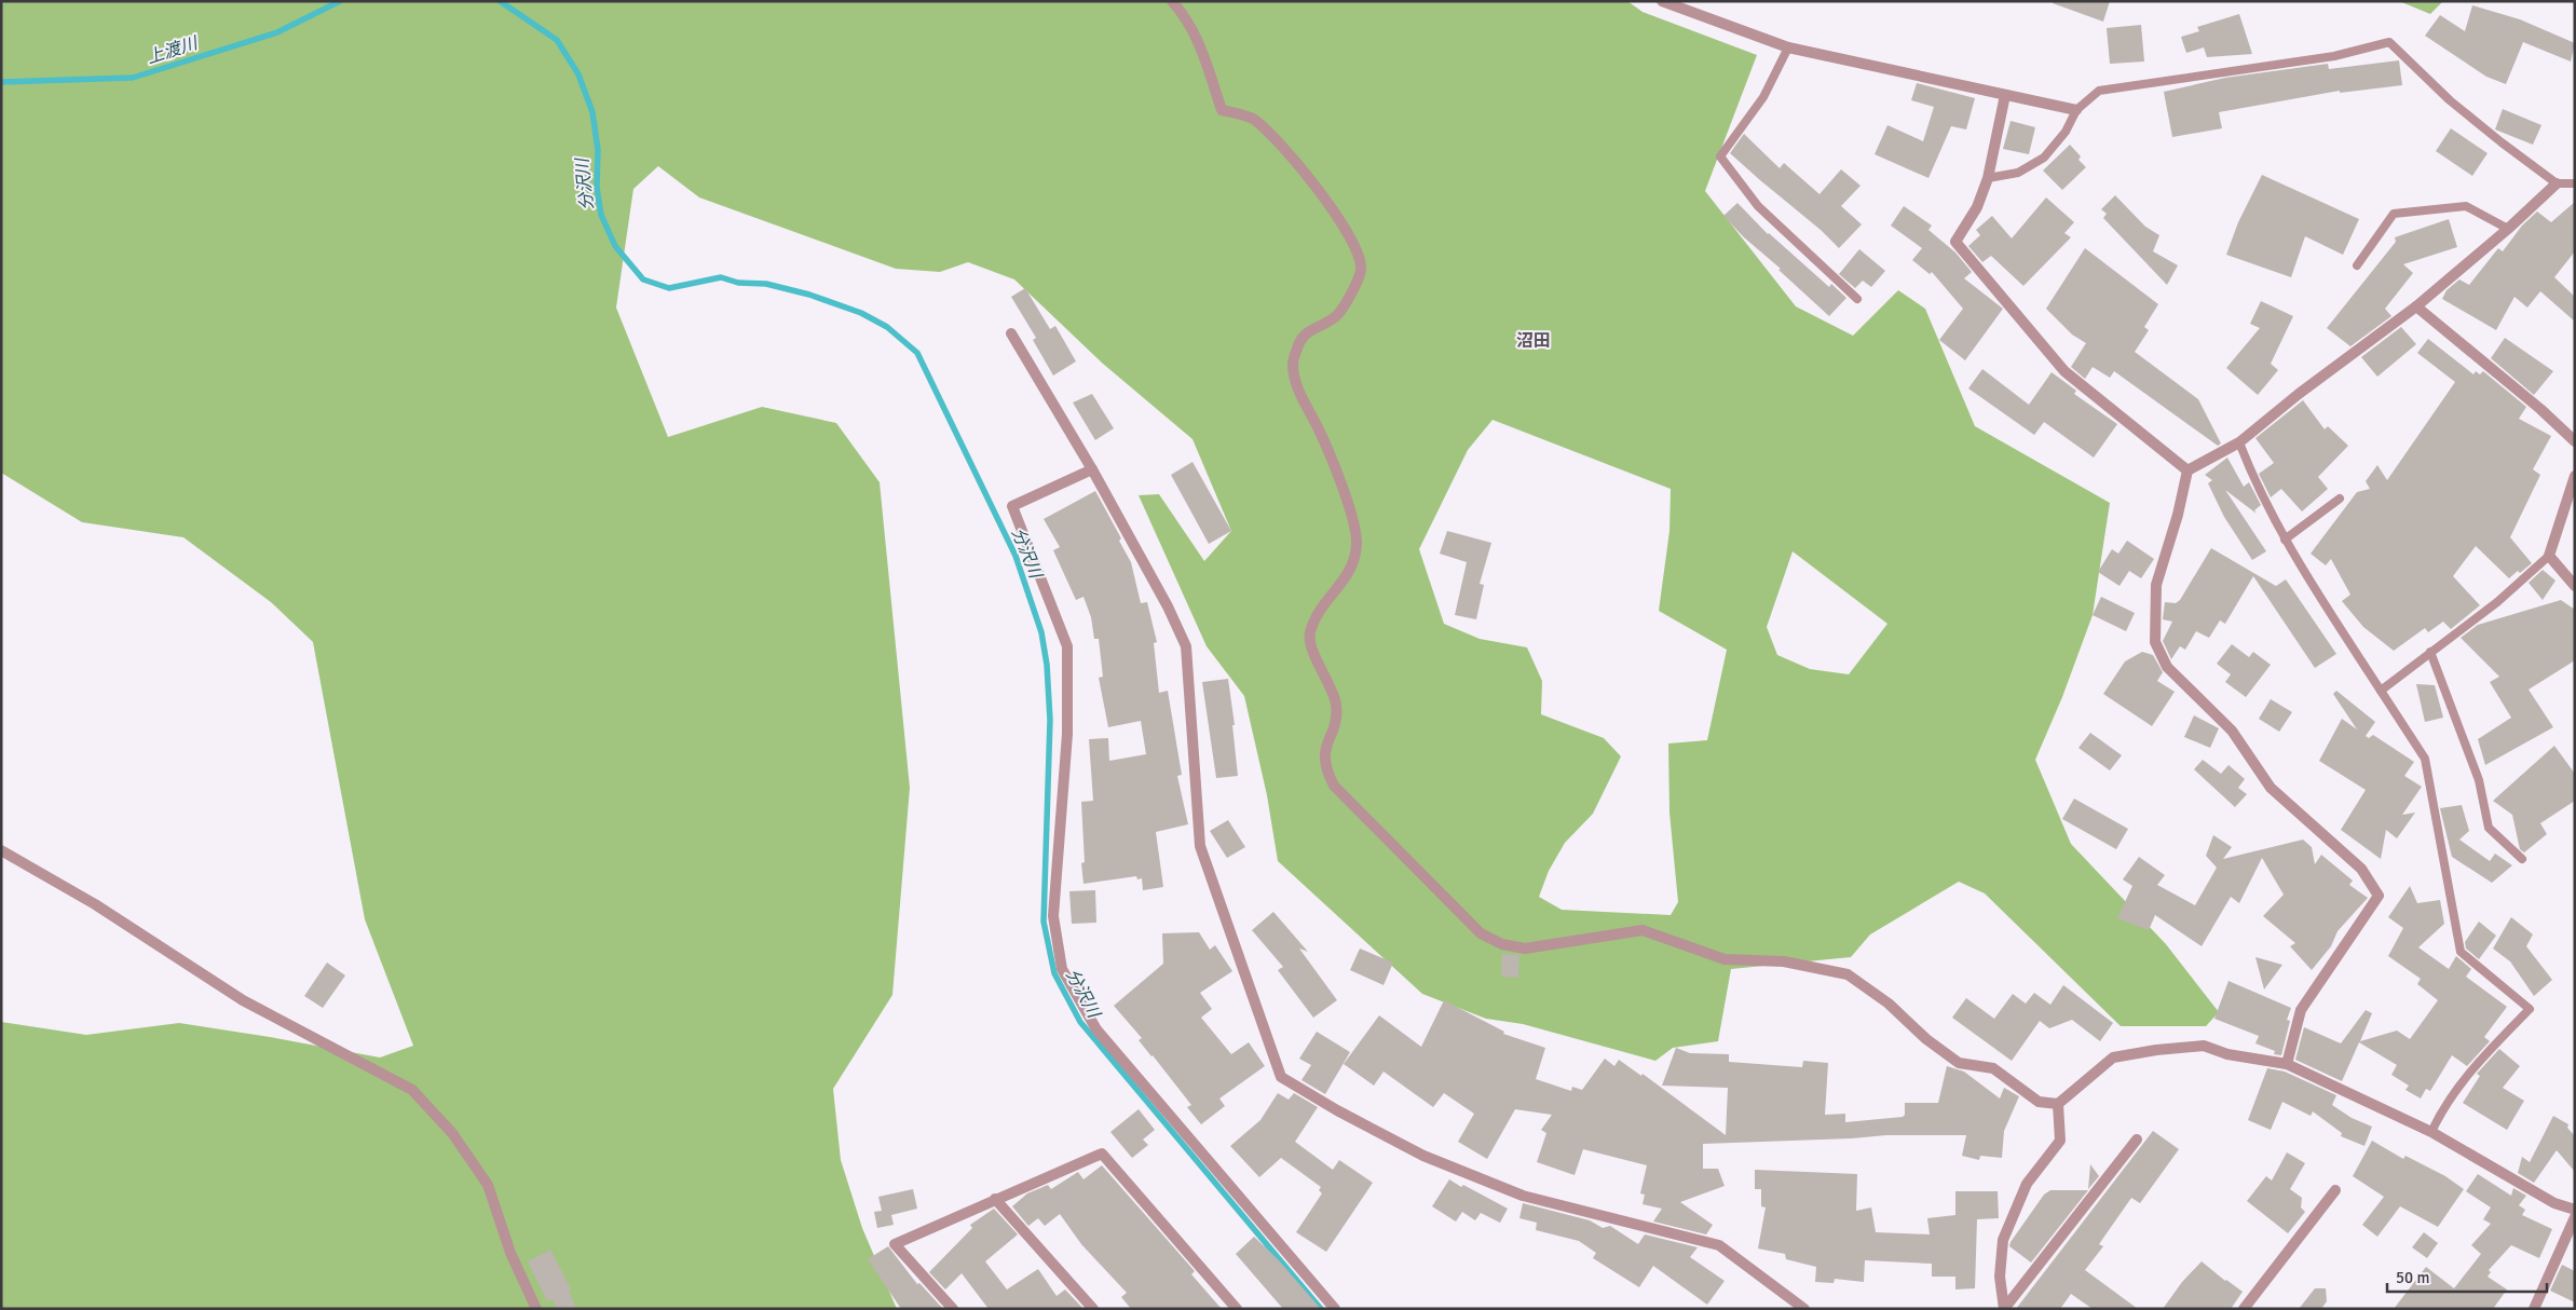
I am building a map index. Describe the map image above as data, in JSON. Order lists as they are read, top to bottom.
{
  "districts": ["沼田"],
  "water": ["上渡川", "分沢川"],
  "scale_bar": "50 m"
}
